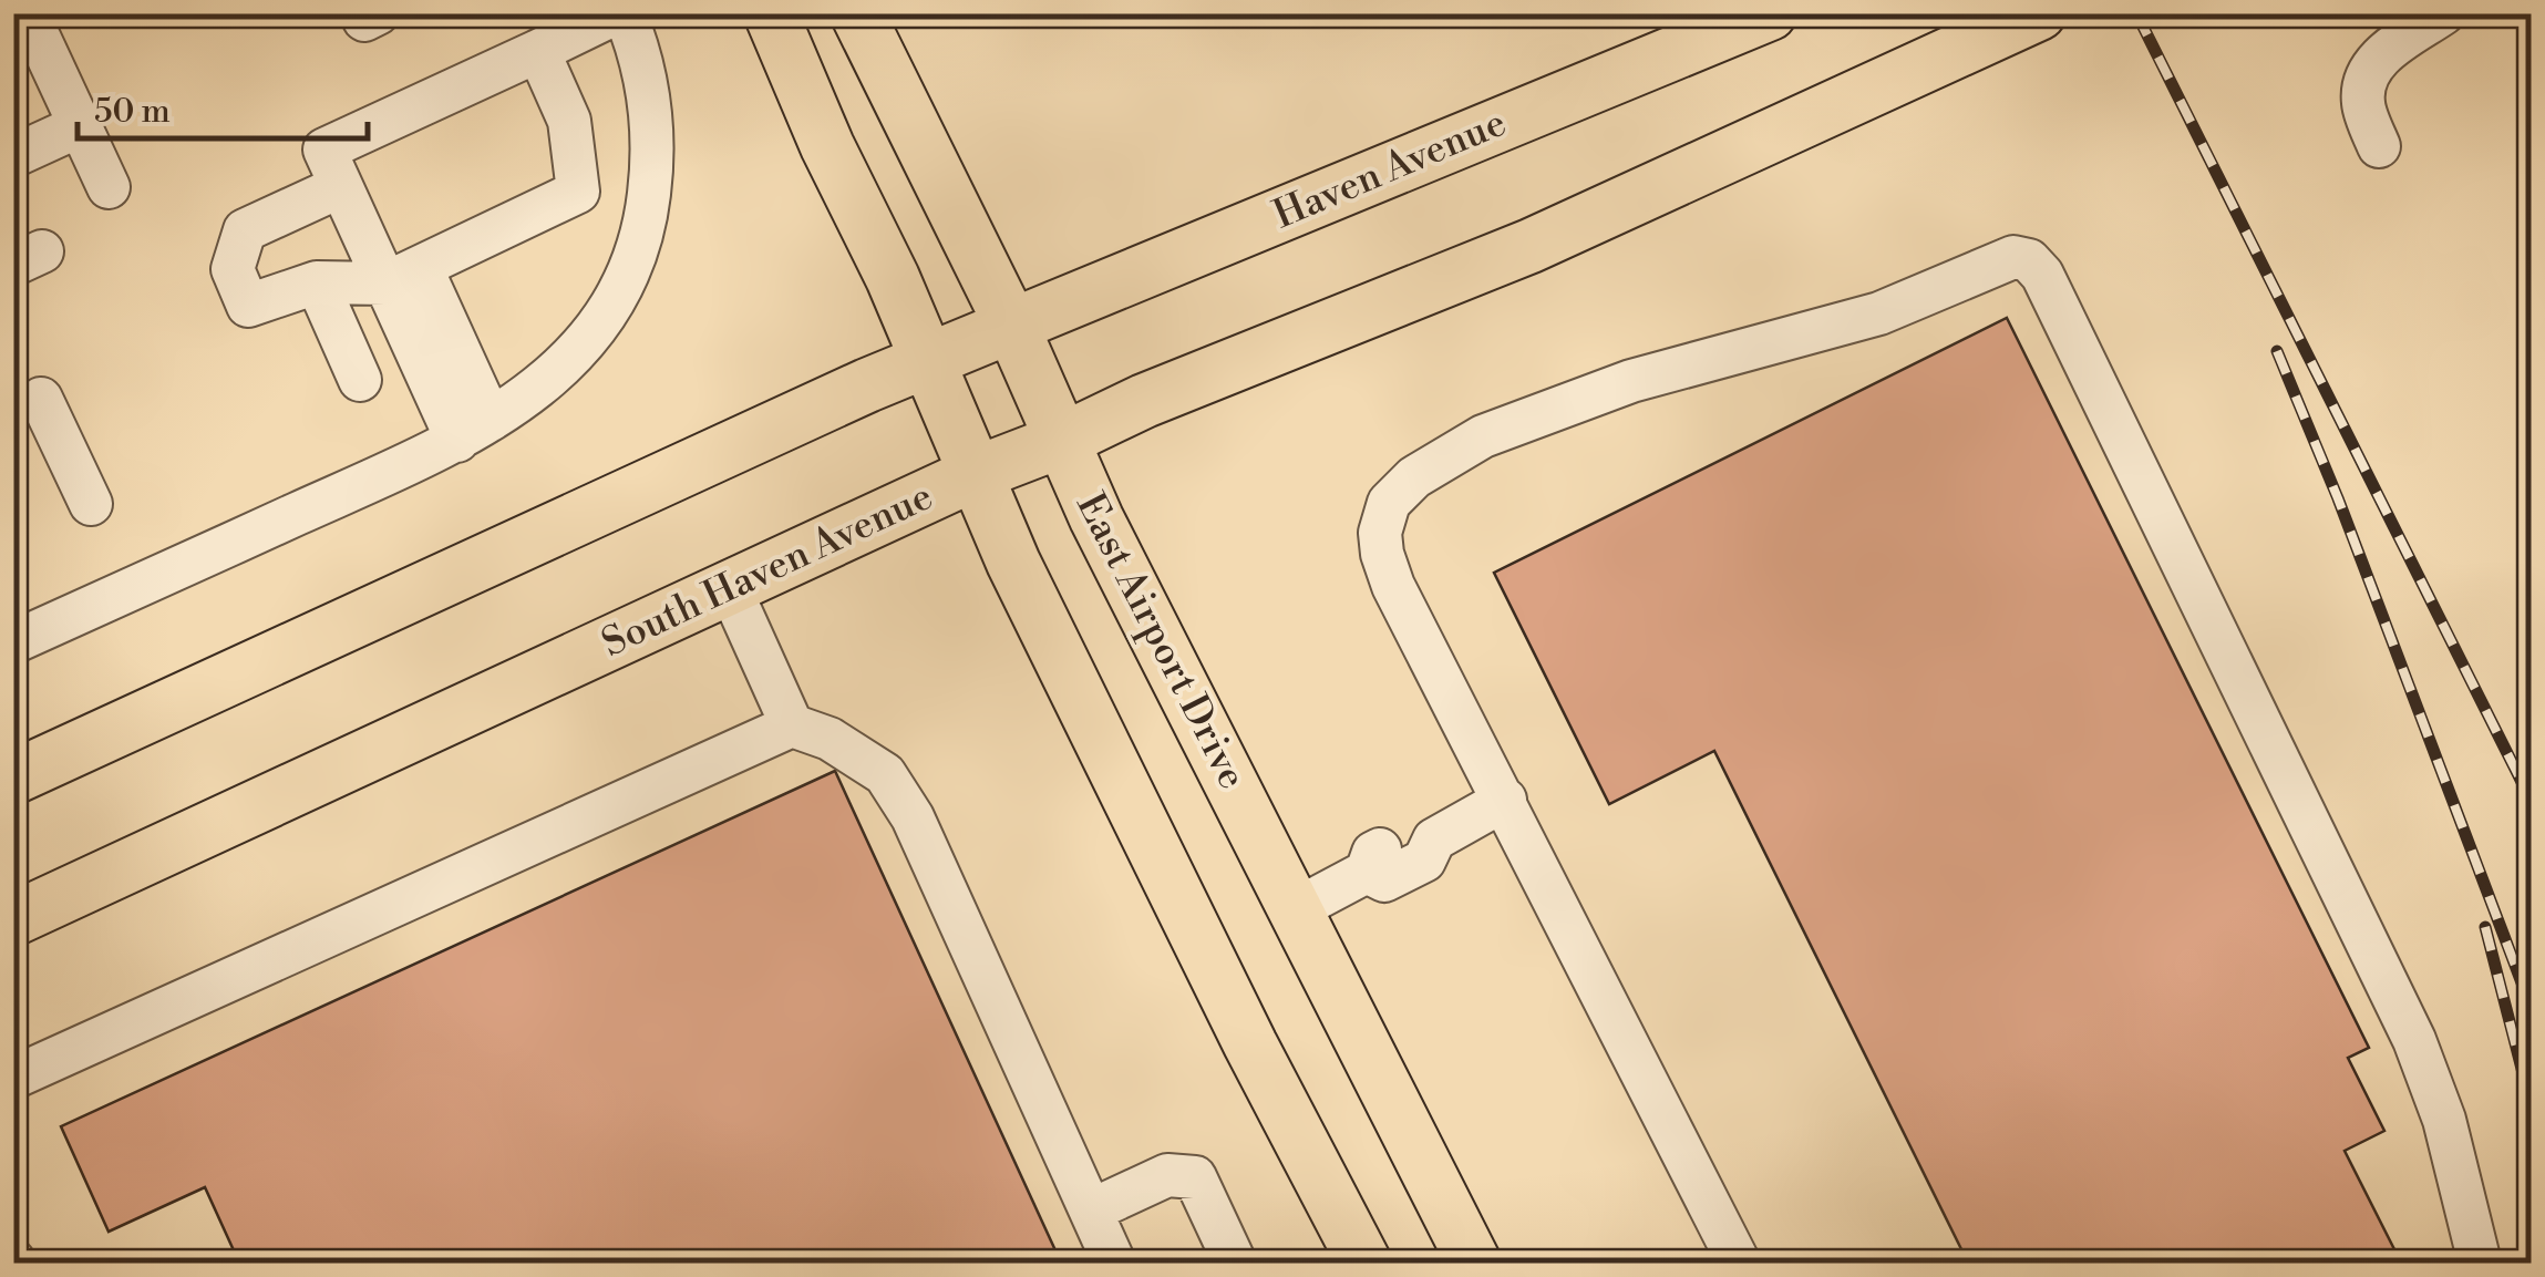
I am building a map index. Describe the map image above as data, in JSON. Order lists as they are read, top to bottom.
{
  "streets": {
    "main road": ["Haven Avenue", "South Haven Avenue", "East Airport Drive"]
  },
  "crossings": [
    ["Haven Avenue", "East Airport Drive"],
    ["South Haven Avenue", "East Airport Drive"]
  ],
  "scale_bar": "50 m"
}
